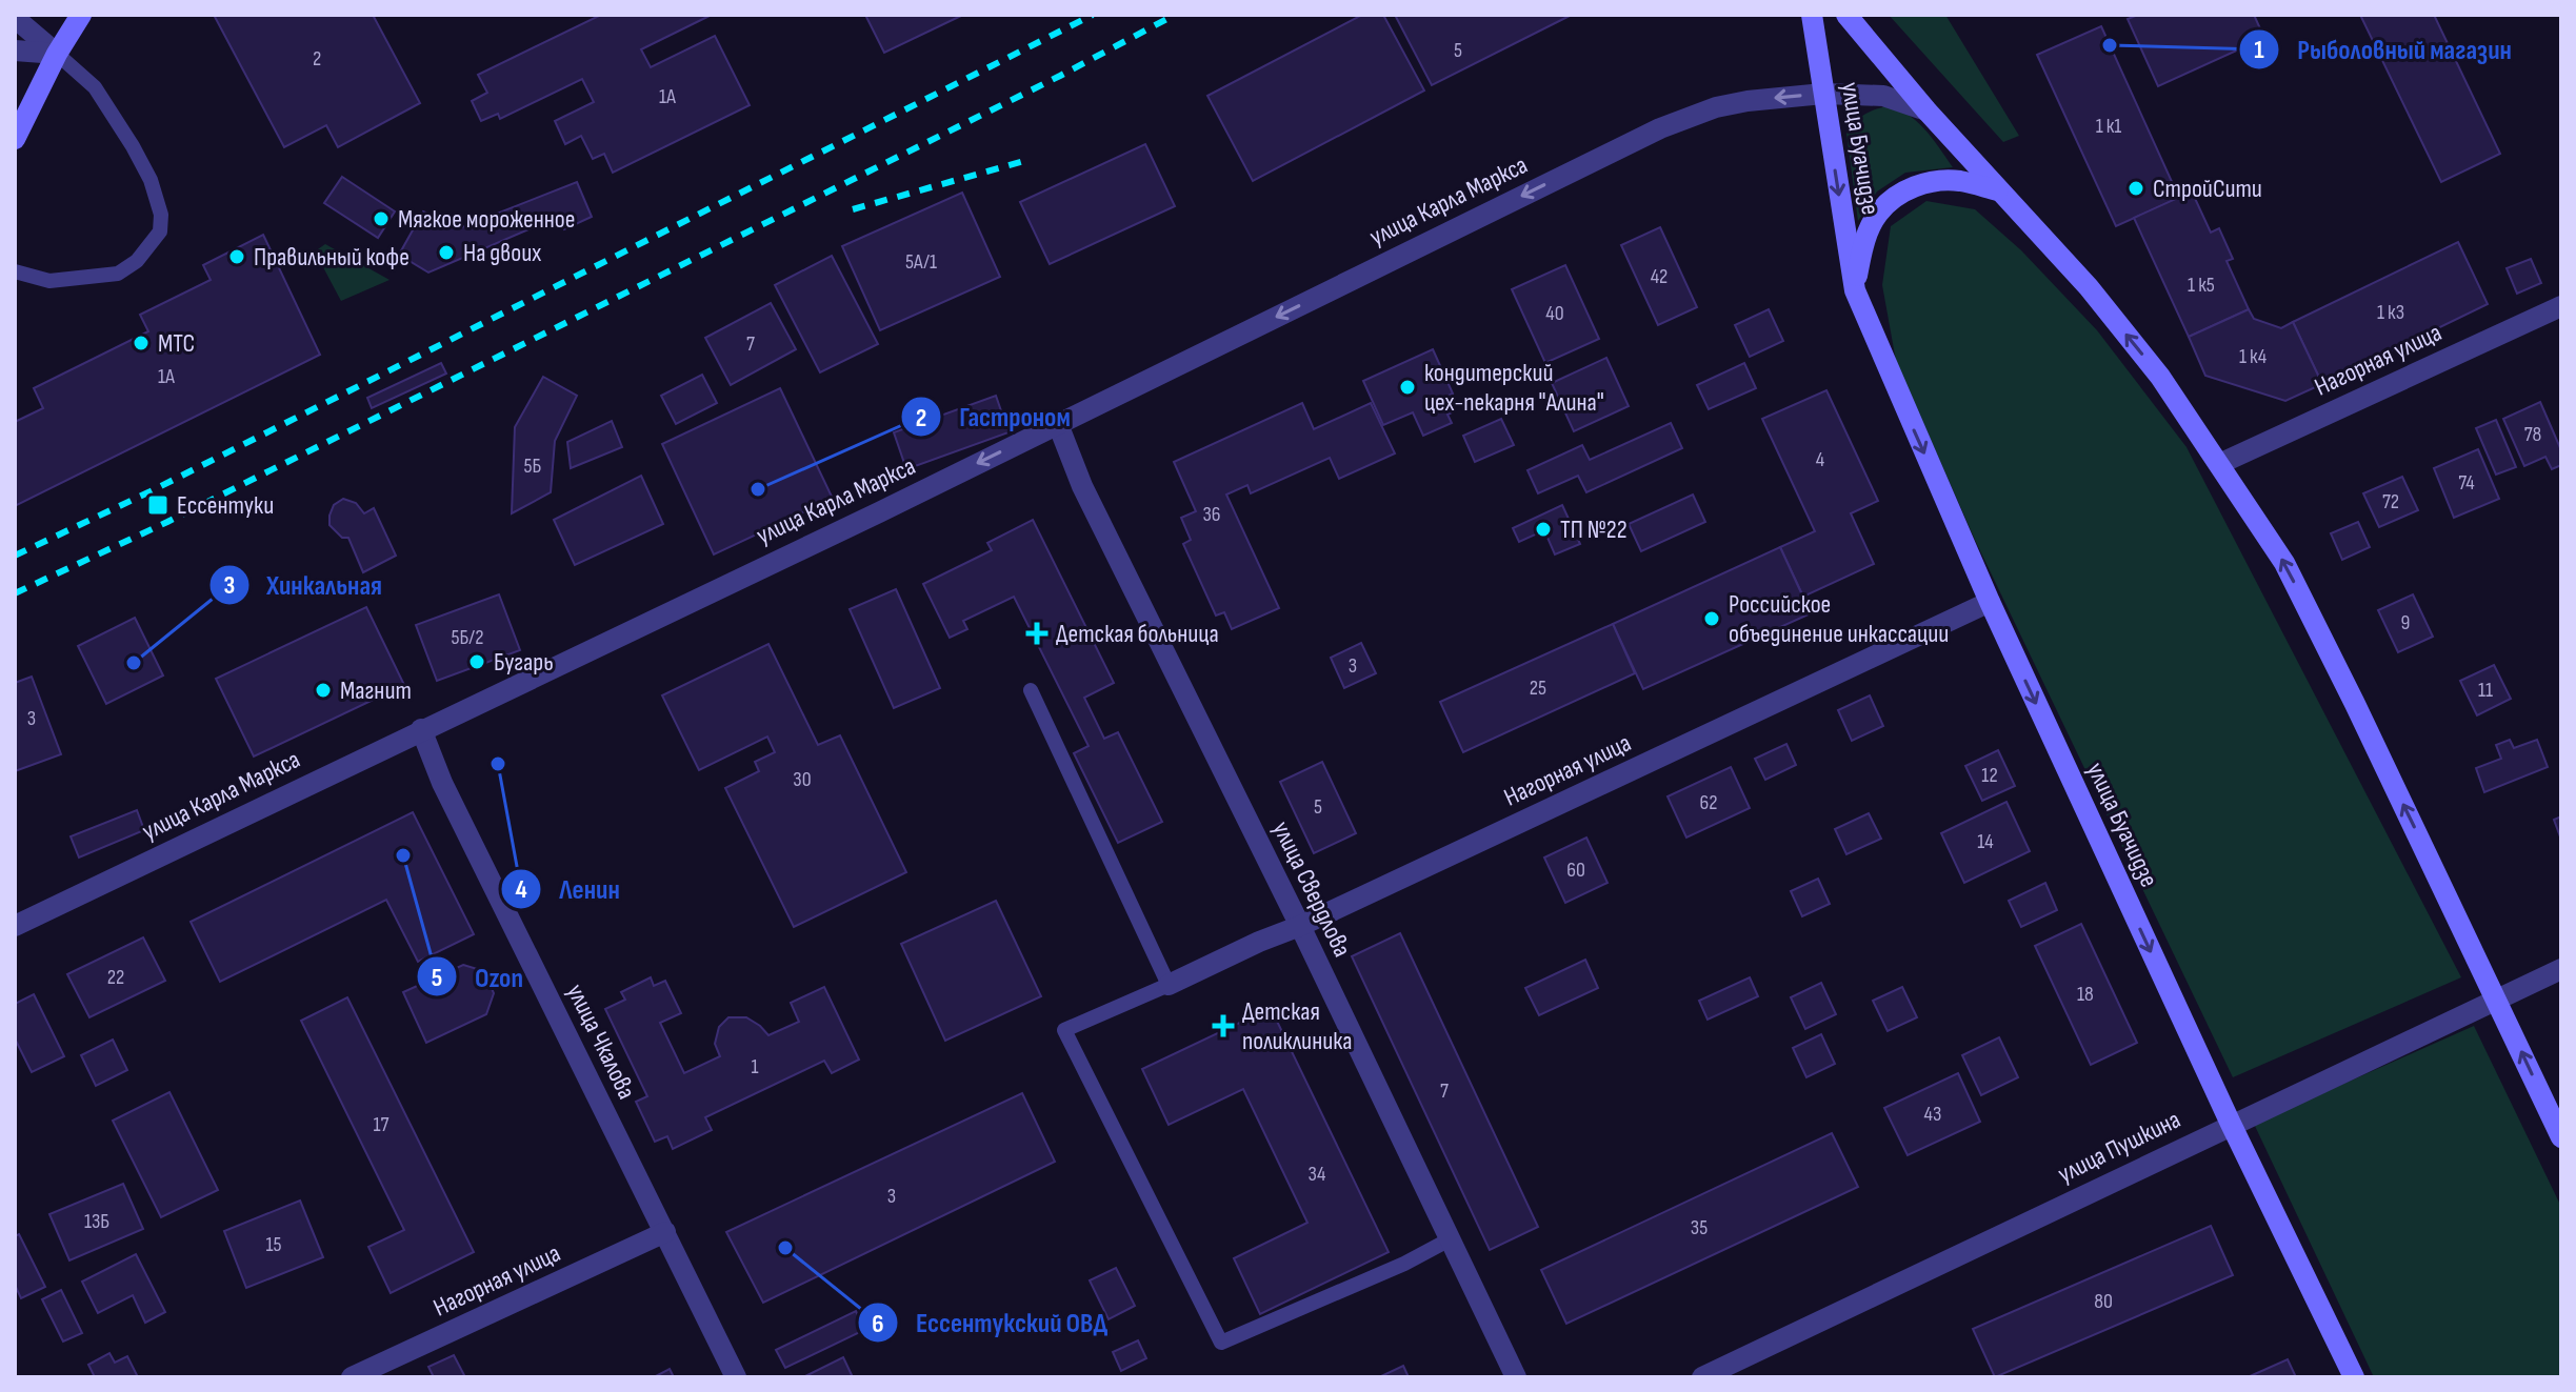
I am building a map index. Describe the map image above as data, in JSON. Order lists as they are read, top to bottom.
{
  "streets": {
    "main road": ["улица Буачидзе"],
    "street": [
      "улица Карла Маркса",
      "Нагорная улица",
      "улица Свердлова",
      "улица Чкалова",
      "улица Пушкина"
    ]
  },
  "crossings": [
    ["улица Буачидзе", "улица Карла Маркса"],
    ["улица Буачидзе", "Нагорная улица"],
    ["улица Буачидзе", "улица Пушкина"],
    ["улица Карла Маркса", "улица Свердлова"],
    ["улица Карла Маркса", "улица Чкалова"],
    ["Нагорная улица", "улица Свердлова"],
    ["Нагорная улица", "улица Чкалова"]
  ],
  "one_way": ["улица Карла Маркса"],
  "places": {
    "other": [
      "Рыболовный магазин",
      "СтройСити",
      "Мягкое мороженное",
      "На двоих",
      "Правильный кофе",
      "МТС",
      "кондитерский цех-пекарня \"Алина\"",
      "Гастроном",
      "ТП №22",
      "Российское объединение инкассации",
      "Бугарь",
      "Хинкальная",
      "Магнит",
      "Ленин",
      "Ozon",
      "Ессентукский ОВД"
    ],
    "transit": ["Ессентуки"],
    "health": ["Детская больница", "Детская поликлиника"]
  },
  "house_numbers": [
    "5",
    "2",
    "1А",
    "1 к1",
    "5А/1",
    "42",
    "1 к5",
    "1 к3",
    "40",
    "7",
    "1 к4",
    "1А",
    "78",
    "4",
    "5Б",
    "74",
    "72",
    "36",
    "9",
    "5Б/2",
    "3",
    "25",
    "11",
    "3",
    "12",
    "30",
    "62",
    "5",
    "14",
    "60",
    "22",
    "18",
    "1",
    "7",
    "43",
    "17",
    "34",
    "3",
    "13Б",
    "35",
    "15",
    "80"
  ]
}
